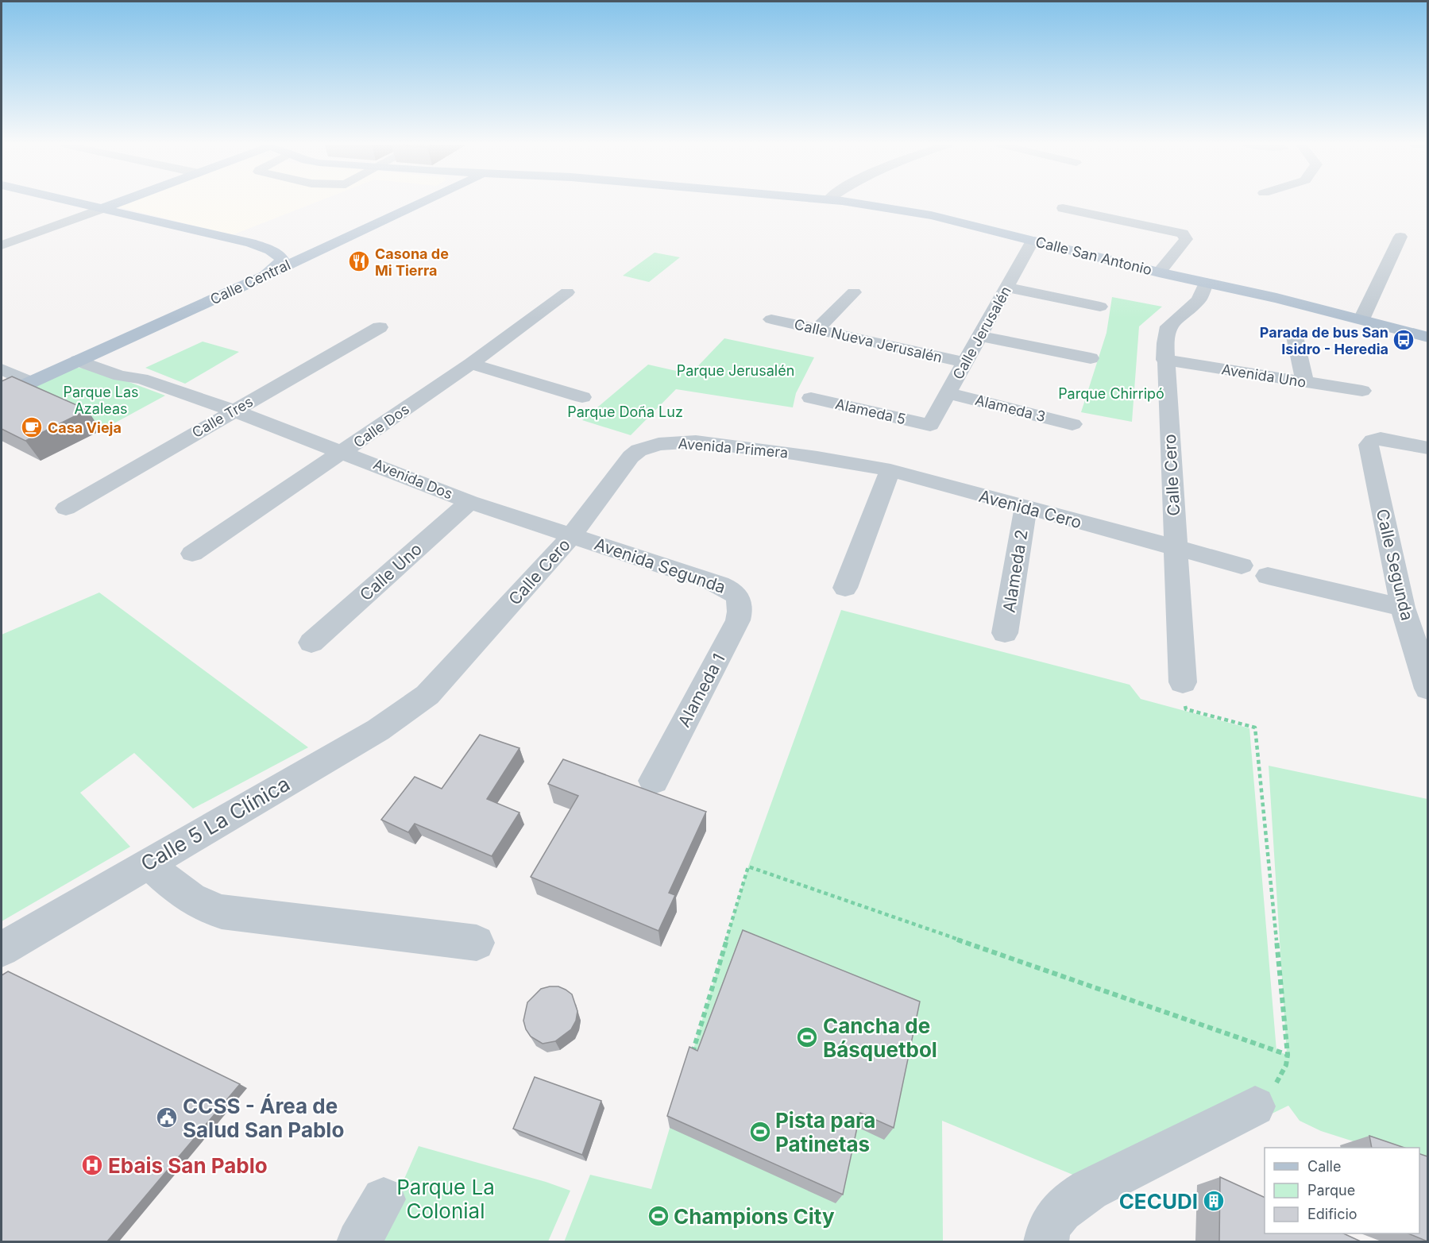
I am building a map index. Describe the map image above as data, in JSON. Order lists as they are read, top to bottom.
{
  "streets": {
    "main road": ["Calle San Antonio", "Calle Central"],
    "street": [
      "Calle Jerusalén",
      "Calle Nueva Jerusalén",
      "Avenida Uno",
      "Alameda 3",
      "Alameda 5",
      "Calle Tres",
      "Calle Dos",
      "Avenida Primera",
      "Calle Cero",
      "Avenida Dos",
      "Avenida Cero",
      "Calle Segunda",
      "Avenida Segunda",
      "Alameda 2",
      "Calle Uno",
      "Alameda 1",
      "Calle 5 La Clínica"
    ]
  },
  "crossings": [
    ["Calle San Antonio", "Calle Jerusalén"],
    ["Calle San Antonio", "Calle Cero"],
    ["Calle Central", "Avenida Dos"],
    ["Calle Jerusalén", "Calle Nueva Jerusalén"],
    ["Calle Jerusalén", "Alameda 3"],
    ["Calle Jerusalén", "Alameda 5"],
    ["Avenida Uno", "Calle Cero"],
    ["Calle Tres", "Avenida Dos"],
    ["Calle Dos", "Avenida Dos"],
    ["Avenida Primera", "Calle Cero"],
    ["Avenida Primera", "Avenida Cero"],
    ["Calle Cero", "Avenida Cero"],
    ["Calle Cero", "Avenida Segunda"],
    ["Calle Cero", "Calle 5 La Clínica"],
    ["Avenida Dos", "Avenida Segunda"],
    ["Avenida Dos", "Calle Uno"],
    ["Avenida Cero", "Alameda 2"],
    ["Avenida Segunda", "Calle Uno"],
    ["Avenida Segunda", "Alameda 1"]
  ],
  "parks": [
    "Parque Jerusalén",
    "Parque Las Azaleas",
    "Parque Chirripó",
    "Parque Doña Luz",
    "Parque La Colonial"
  ],
  "places": {
    "restaurant": ["Casona de Mi Tierra"],
    "bus stop": ["Parada de bus San Isidro - Heredia"],
    "cafe": ["Casa Vieja"],
    "sports": ["Cancha de Básquetbol", "Pista para Patinetas", "Champions City"],
    "public building": ["CCSS - Área de Salud San Pablo"],
    "hospital": ["Ebais San Pablo"],
    "building": ["CECUDI"]
  },
  "legend": ["Calle", "Parque", "Edificio"]
}
